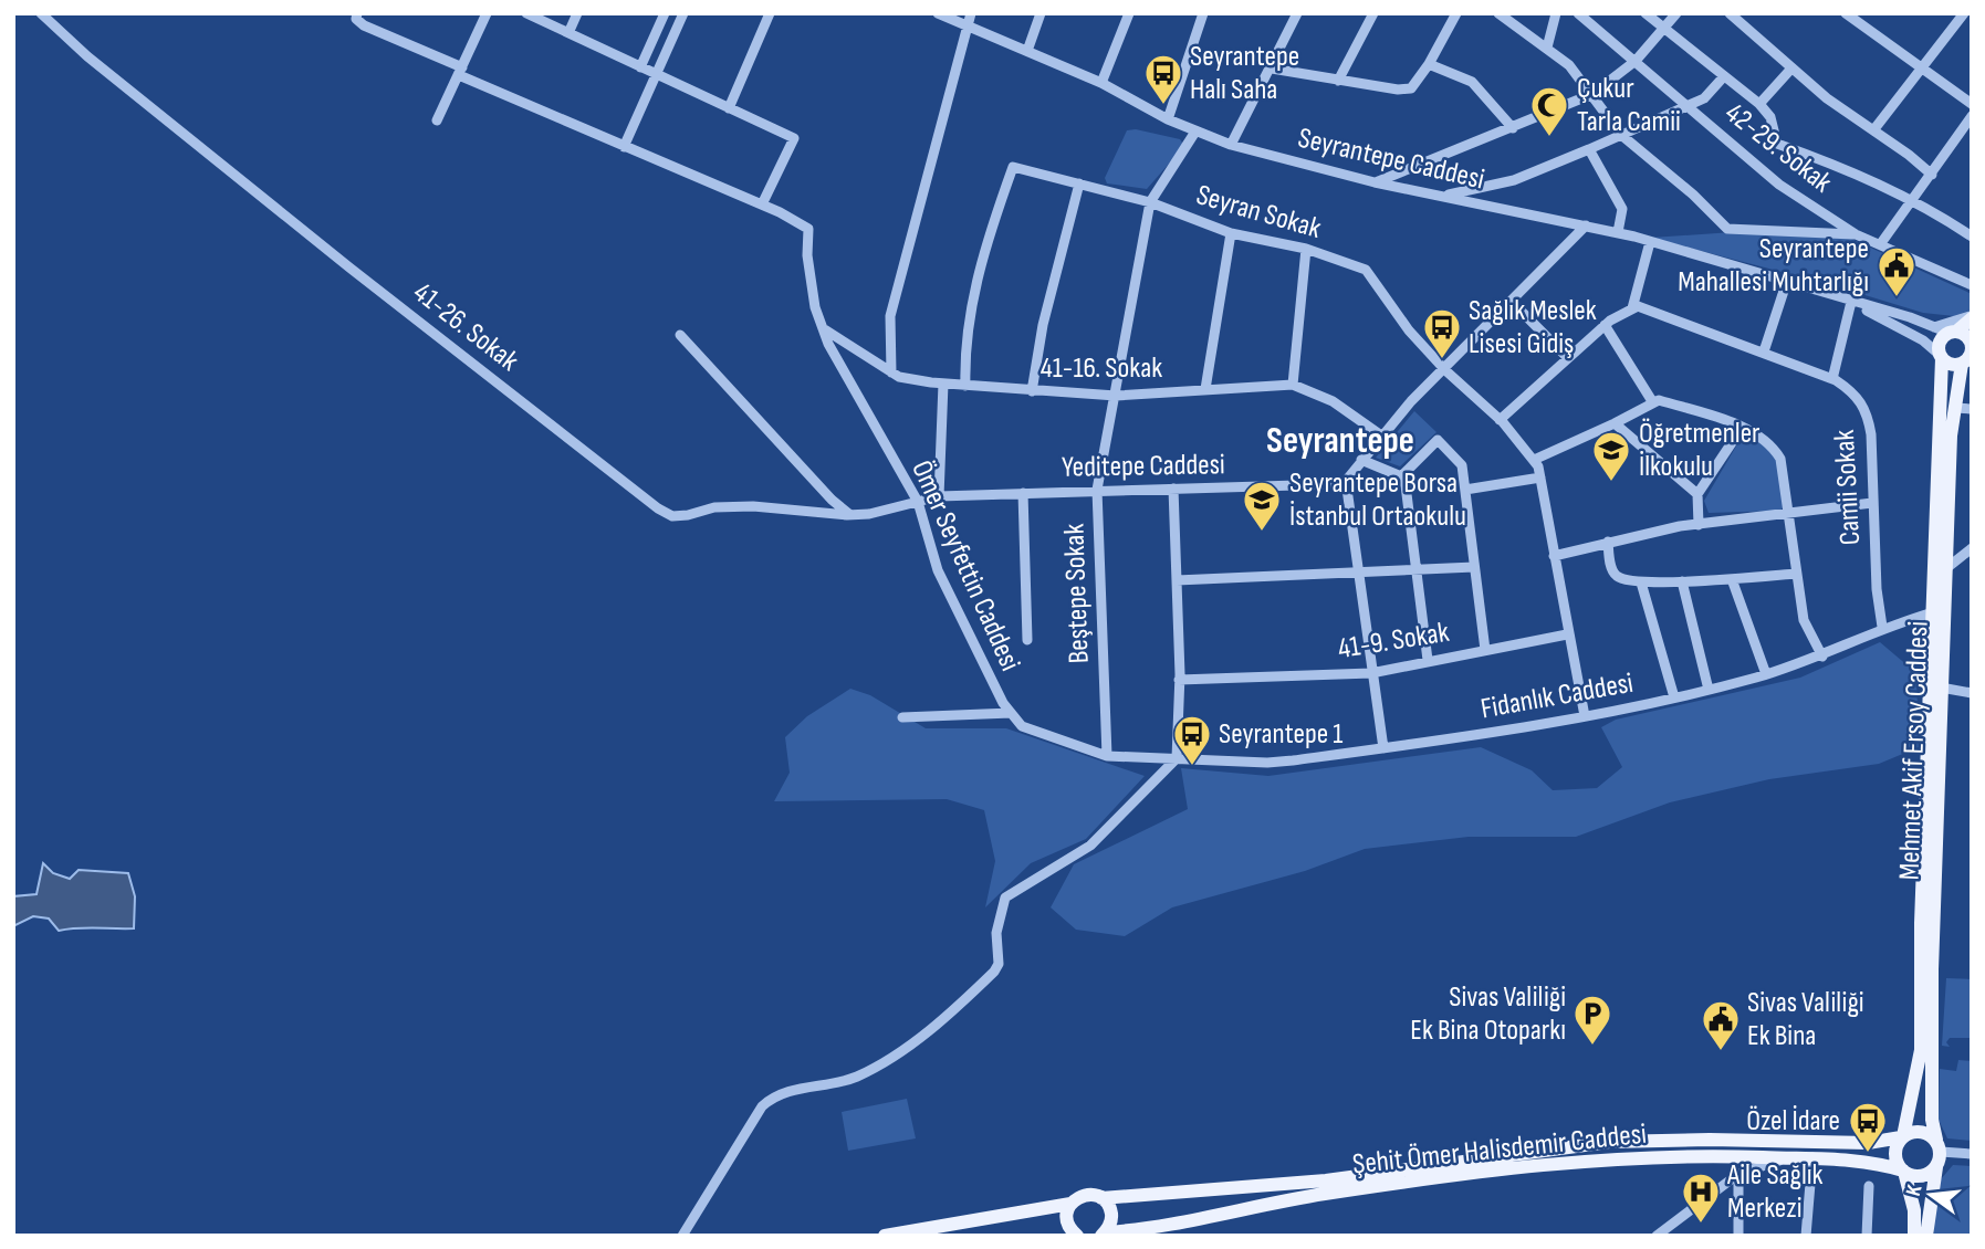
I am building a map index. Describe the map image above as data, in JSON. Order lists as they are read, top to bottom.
{
  "streets": {
    "main road": ["Mehmet Akif Ersoy Caddesi", "Şehit Ömer Halisdemir Caddesi"],
    "street": [
      "42-29. Sokak",
      "Seyrantepe Caddesi",
      "Seyran Sokak",
      "41-26. Sokak",
      "41-16. Sokak",
      "Yeditepe Caddesi",
      "Camii Sokak",
      "Ömer Seyfettin Caddesi",
      "Beştepe Sokak",
      "41-9. Sokak",
      "Fidanlık Caddesi"
    ]
  },
  "crossings": [
    ["Seyrantepe Caddesi", "Mehmet Akif Ersoy Caddesi"],
    ["Seyran Sokak", "41-16. Sokak"],
    ["Seyran Sokak", "Beştepe Sokak"],
    ["41-26. Sokak", "Yeditepe Caddesi"],
    ["41-26. Sokak", "Ömer Seyfettin Caddesi"],
    ["41-16. Sokak", "Ömer Seyfettin Caddesi"],
    ["41-16. Sokak", "Beştepe Sokak"],
    ["Yeditepe Caddesi", "Ömer Seyfettin Caddesi"],
    ["Yeditepe Caddesi", "Beştepe Sokak"],
    ["Camii Sokak", "Fidanlık Caddesi"],
    ["Ömer Seyfettin Caddesi", "Beştepe Sokak"],
    ["Ömer Seyfettin Caddesi", "Fidanlık Caddesi"],
    ["Fidanlık Caddesi", "Mehmet Akif Ersoy Caddesi"],
    ["Mehmet Akif Ersoy Caddesi", "Şehit Ömer Halisdemir Caddesi"]
  ],
  "districts": ["Seyrantepe"],
  "places": {
    "bus stop": [
      "Seyrantepe Halı Saha",
      "Sağlık Meslek Lisesi Gidiş",
      "Seyrantepe 1",
      "Özel İdare"
    ],
    "mosque": ["Çukur Tarla Camii"],
    "public building": ["Seyrantepe Mahallesi Muhtarlığı", "Sivas Valiliği Ek Bina"],
    "school or university": ["Öğretmenler İlkokulu", "Seyrantepe Borsa İstanbul Ortaokulu"],
    "parking": ["Sivas Valiliği Ek Bina Otoparkı"],
    "hospital": ["Aile Sağlık Merkezi"]
  },
  "north": "left"
}
